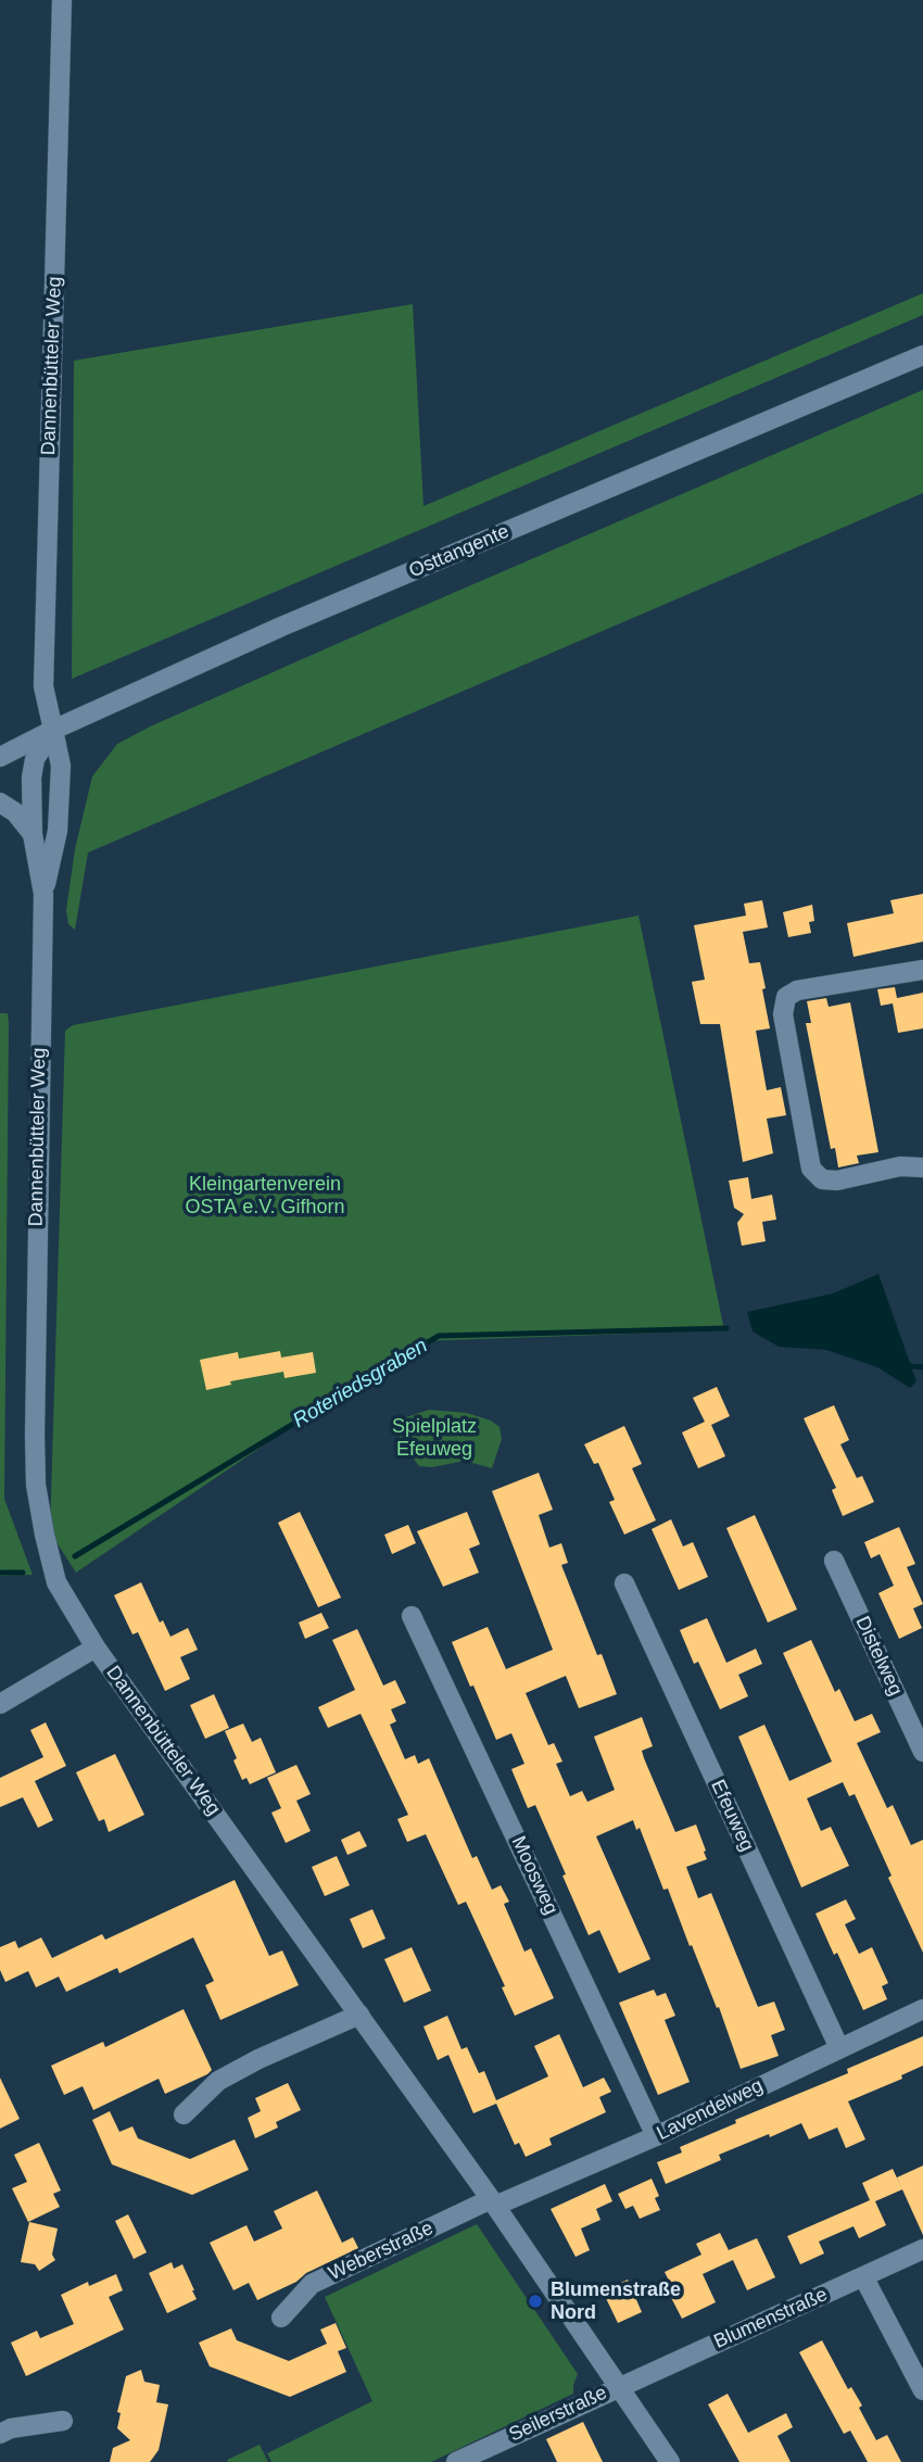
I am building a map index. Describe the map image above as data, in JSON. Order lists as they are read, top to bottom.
{
  "streets": {
    "street": [
      "Dannenbütteler Weg",
      "Osttangente",
      "Distelweg",
      "Efeuweg",
      "Moosweg",
      "Lavendelweg",
      "Weberstraße",
      "Blumenstraße",
      "Seilerstraße"
    ]
  },
  "crossings": [
    ["Dannenbütteler Weg", "Osttangente"],
    ["Dannenbütteler Weg", "Lavendelweg"],
    ["Dannenbütteler Weg", "Weberstraße"],
    ["Dannenbütteler Weg", "Blumenstraße"],
    ["Dannenbütteler Weg", "Seilerstraße"],
    ["Efeuweg", "Lavendelweg"],
    ["Moosweg", "Lavendelweg"],
    ["Lavendelweg", "Weberstraße"],
    ["Blumenstraße", "Seilerstraße"]
  ],
  "water": ["Roteriedsgraben"],
  "parks": ["Kleingartenverein OSTA e.V. Gifhorn", "Spielplatz Efeuweg"],
  "places": ["Blumenstraße Nord"]
}
